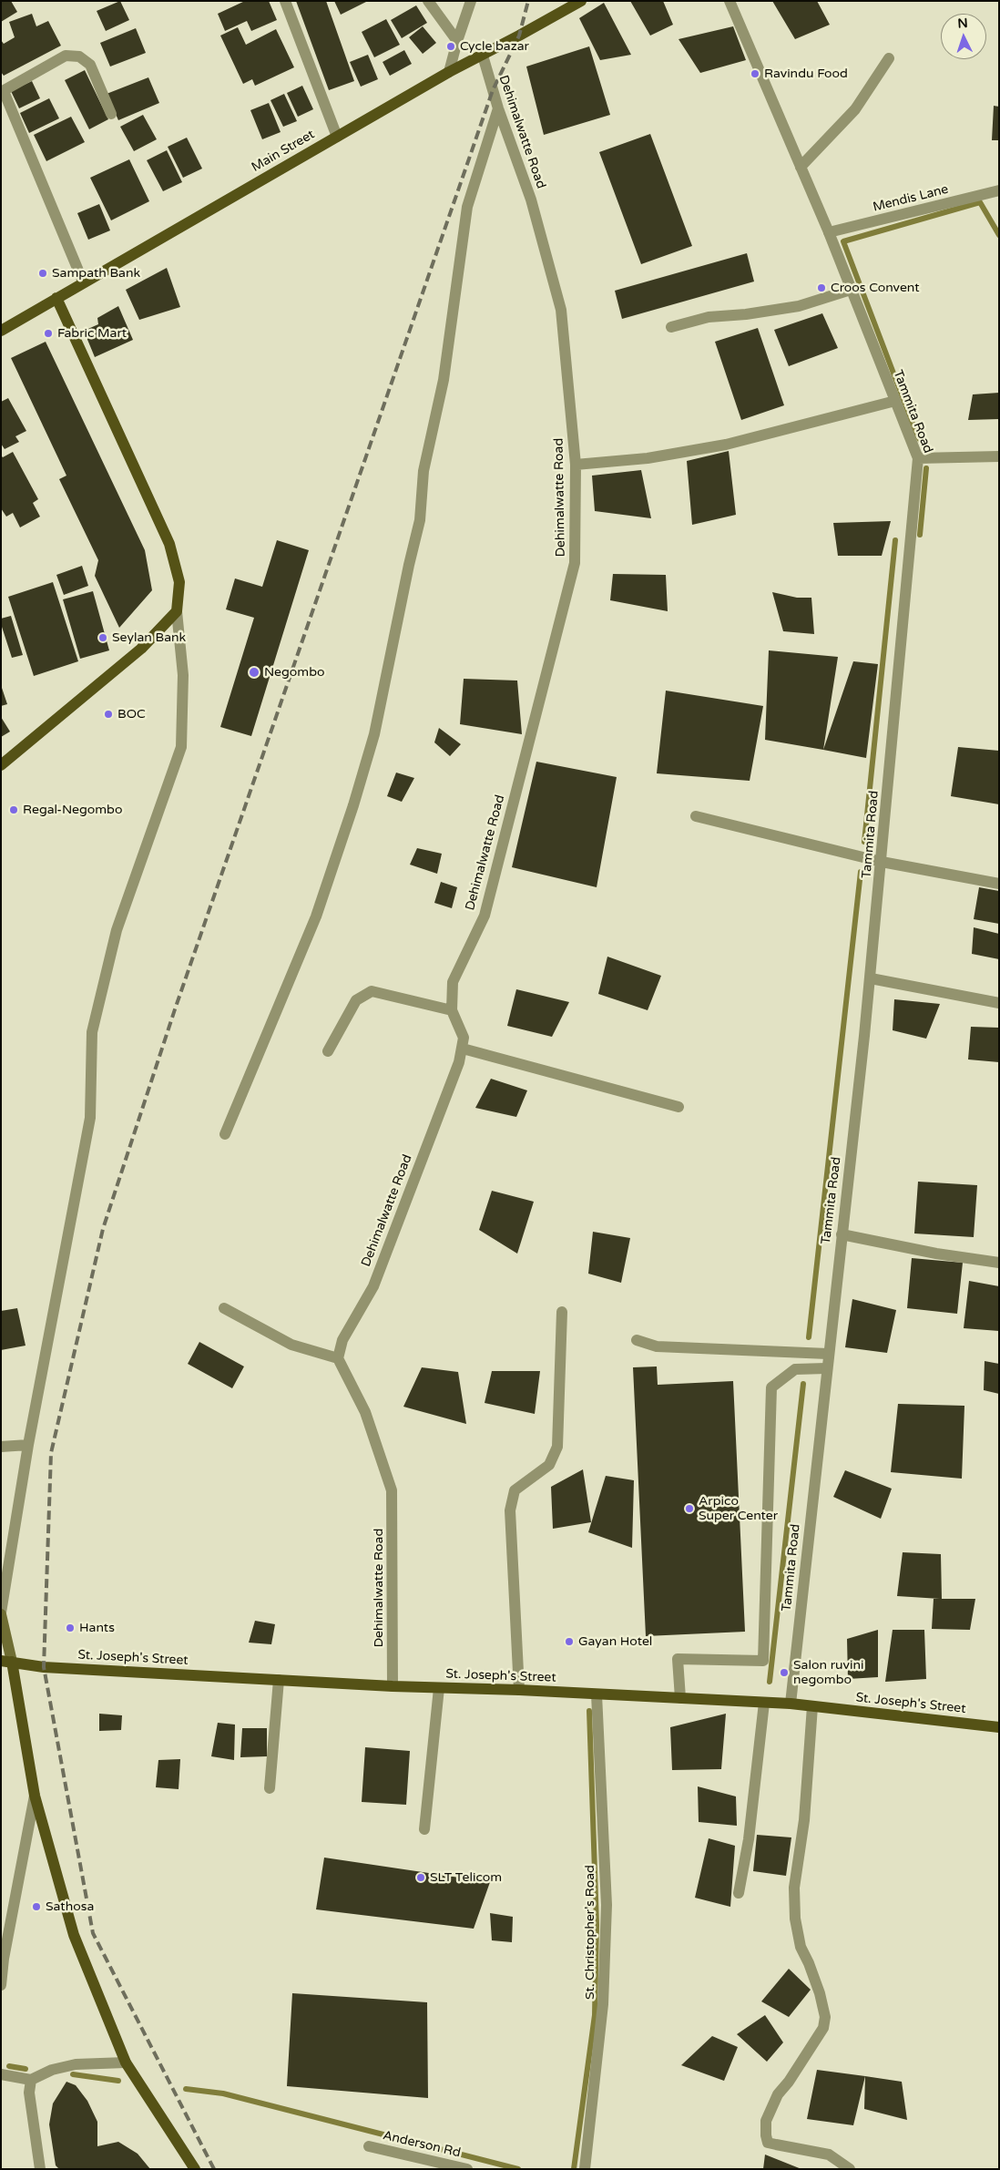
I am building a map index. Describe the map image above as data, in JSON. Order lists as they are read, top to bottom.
{
  "streets": {
    "main road": ["Main Street", "St. Joseph's Street"],
    "street": [
      "Dehimalwatte Road",
      "Mendis Lane",
      "Tammita Road",
      "St. Christopher's Road",
      "Anderson Rd"
    ]
  },
  "crossings": [
    ["Dehimalwatte Road", "Main Street"],
    ["Dehimalwatte Road", "St. Joseph's Street"],
    ["Mendis Lane", "Tammita Road"],
    ["Tammita Road", "St. Joseph's Street"],
    ["St. Joseph's Street", "St. Christopher's Road"]
  ],
  "places": [
    "Cycle bazar",
    "Ravindu Food",
    "Sampath Bank",
    "Croos Convent",
    "Fabric Mart",
    "Seylan Bank",
    "Negombo",
    "BOC",
    "Regal-Negombo",
    "Arpico Super Center",
    "Hants",
    "Gayan Hotel",
    "Salon ruvini negombo",
    "SLT Telicom",
    "Sathosa"
  ],
  "north": "top"
}
